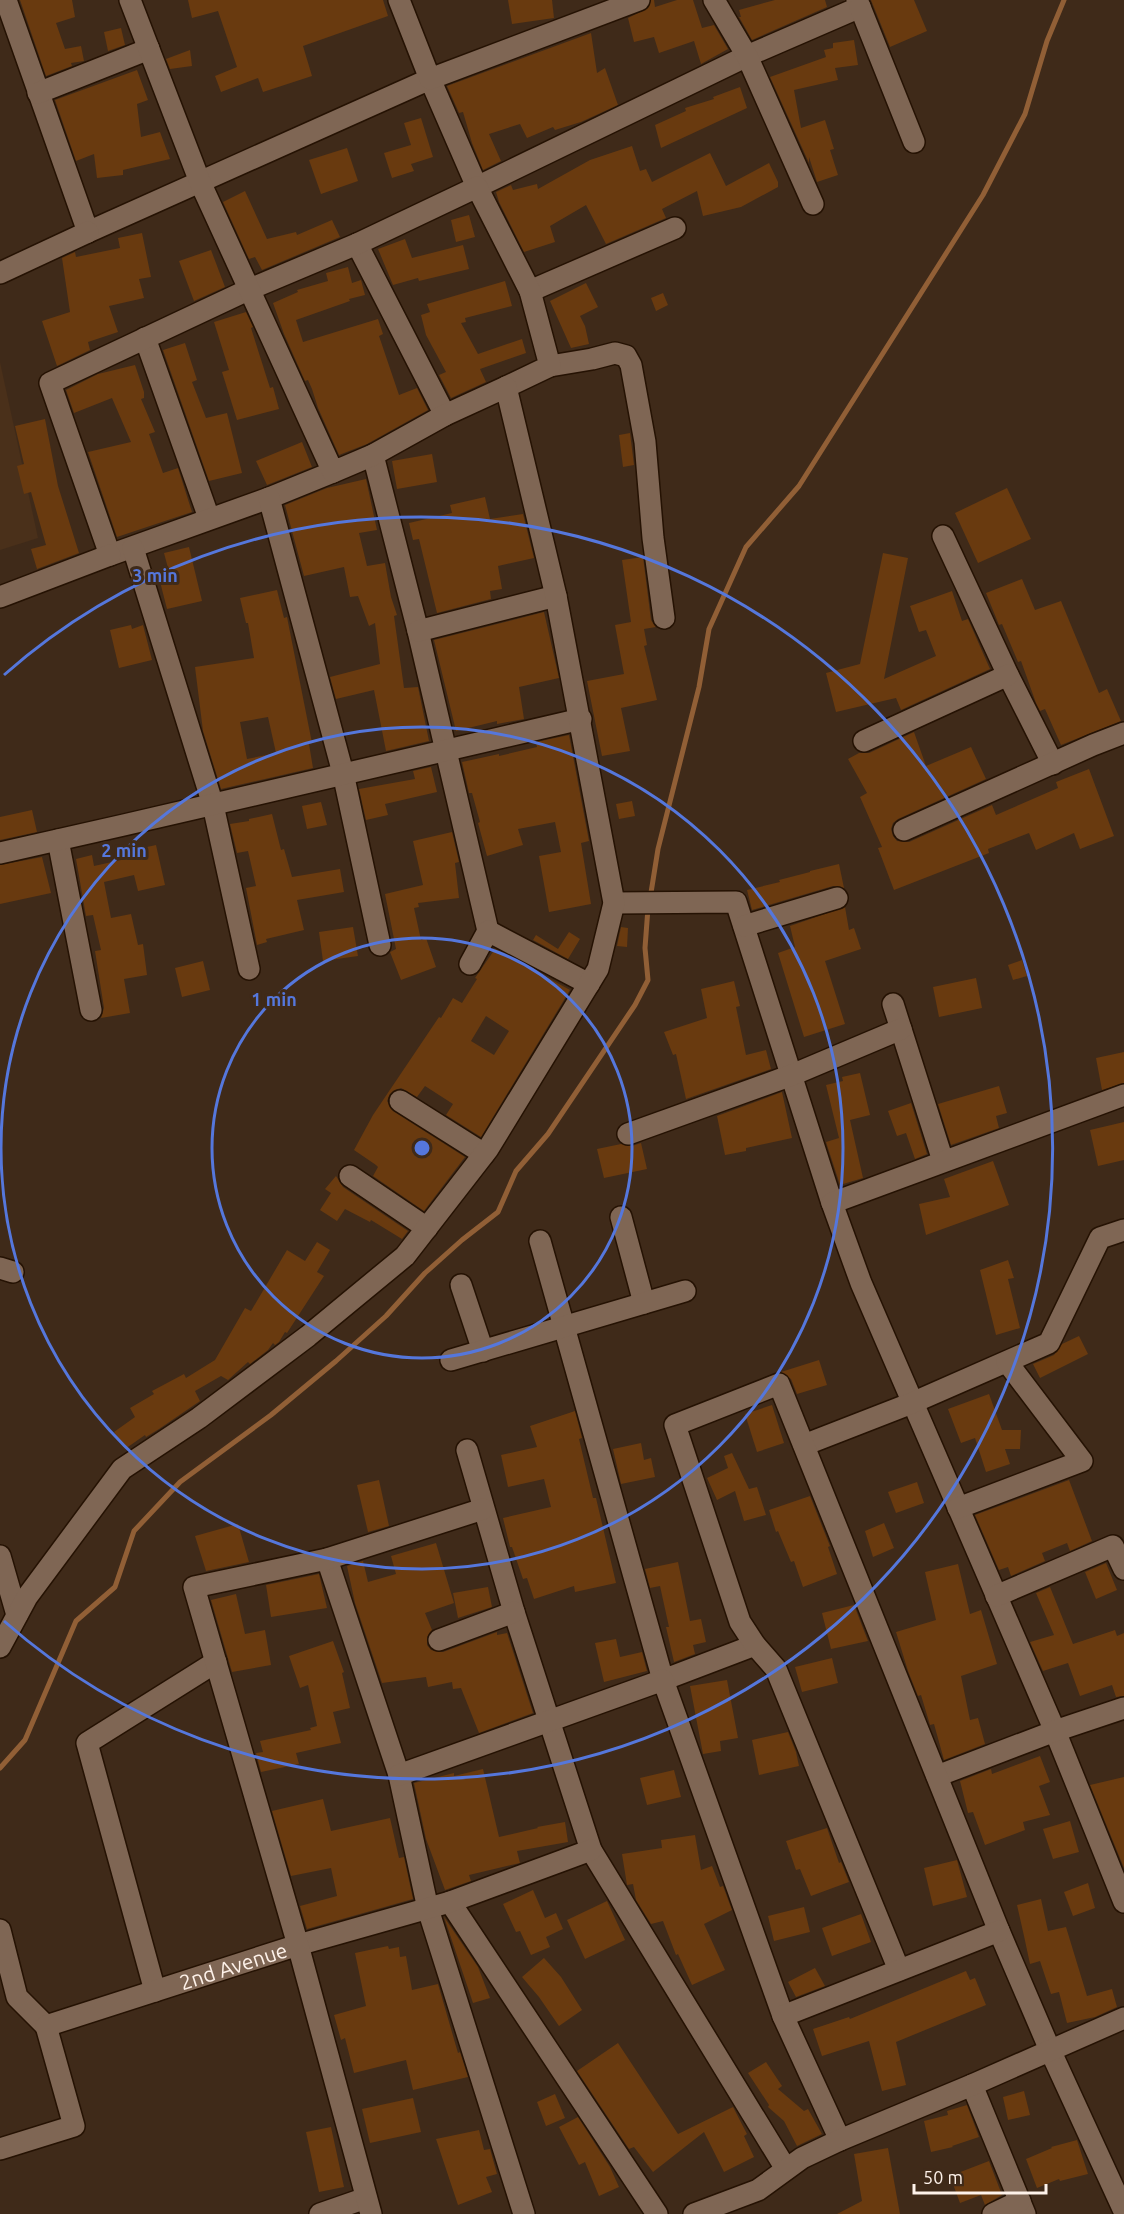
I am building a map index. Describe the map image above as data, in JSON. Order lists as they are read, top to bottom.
{
  "streets": {
    "street": ["2nd Avenue"]
  },
  "scale_bar": "50 m",
  "rings": ["3 min", "2 min", "1 min"]
}
